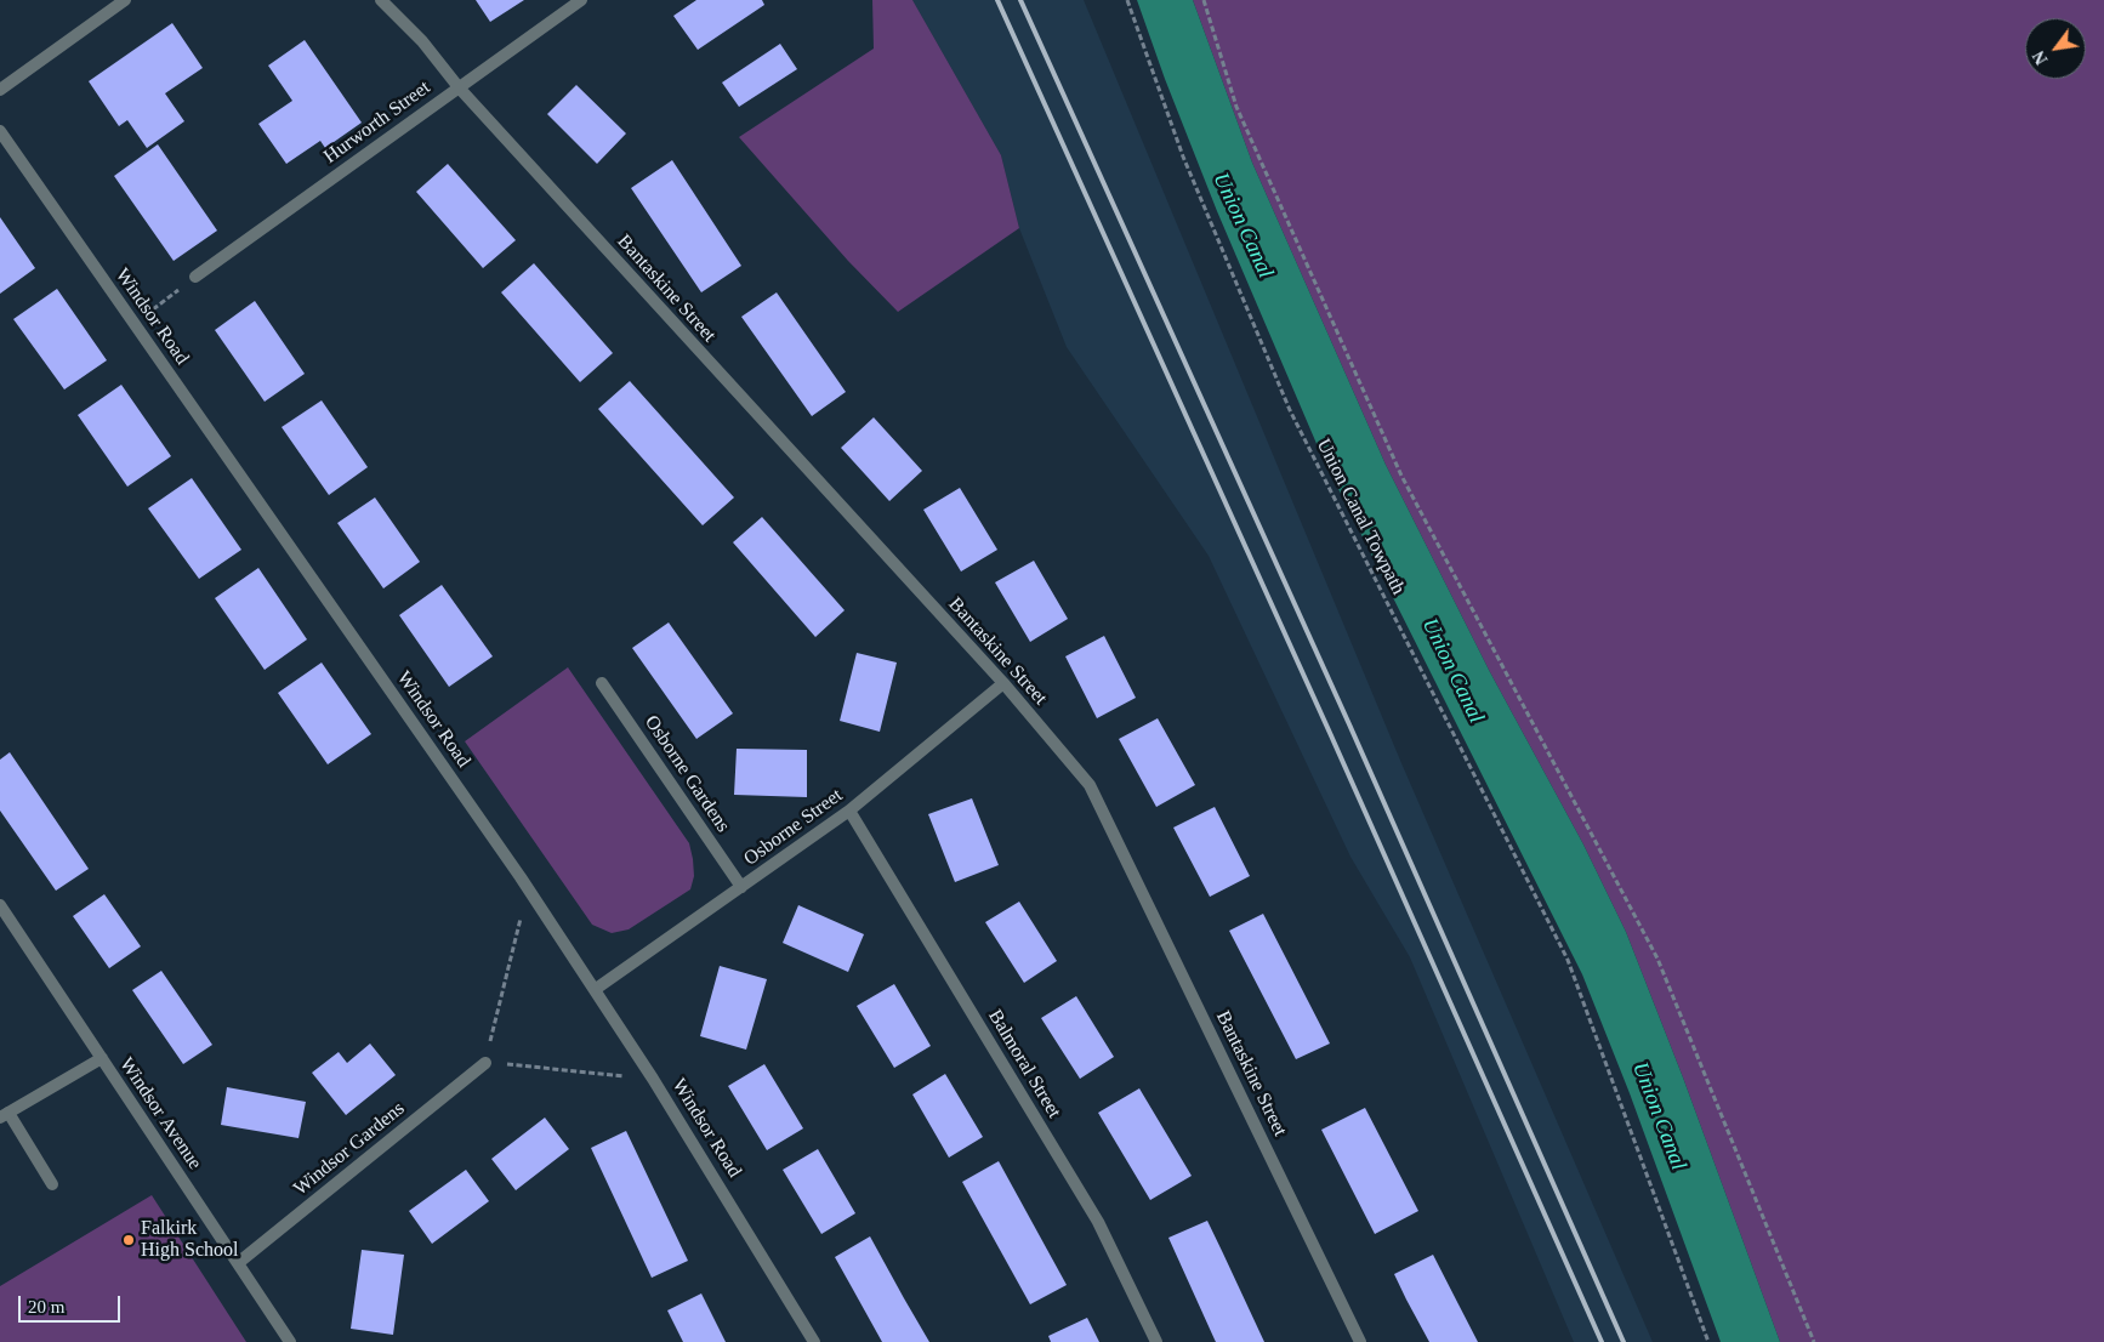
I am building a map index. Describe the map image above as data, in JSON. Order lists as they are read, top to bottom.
{
  "streets": {
    "street": [
      "Hurworth Street",
      "Bantaskine Street",
      "Windsor Road",
      "Osborne Gardens",
      "Osborne Street",
      "Balmoral Street",
      "Windsor Avenue",
      "Windsor Gardens"
    ],
    "path": ["Union Canal Towpath"]
  },
  "crossings": [
    ["Hurworth Street", "Bantaskine Street"],
    ["Bantaskine Street", "Osborne Street"],
    ["Windsor Road", "Osborne Street"],
    ["Osborne Gardens", "Osborne Street"],
    ["Osborne Street", "Balmoral Street"],
    ["Windsor Avenue", "Windsor Gardens"]
  ],
  "water": ["Union Canal"],
  "places": ["Falkirk High School"],
  "scale_bar": "20 m",
  "north": "bottom left"
}
